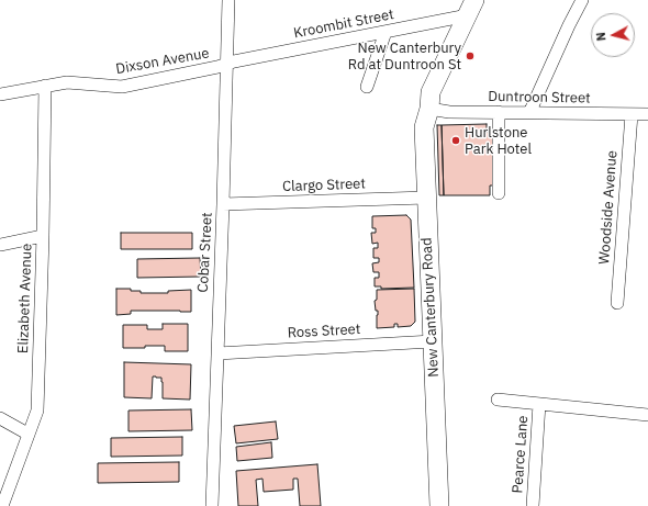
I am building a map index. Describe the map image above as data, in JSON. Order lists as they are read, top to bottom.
{
  "streets": {
    "highway": ["New Canterbury Road"],
    "street": [
      "Kroombit Street",
      "Dixson Avenue",
      "Duntroon Street",
      "Clargo Street",
      "Woodside Avenue",
      "Cobar Street",
      "Elizabeth Avenue",
      "Ross Street",
      "Pearce Lane"
    ]
  },
  "crossings": [
    ["Kroombit Street", "Dixson Avenue"],
    ["Kroombit Street", "Cobar Street"],
    ["Kroombit Street", "New Canterbury Road"],
    ["Dixson Avenue", "Cobar Street"],
    ["Dixson Avenue", "Elizabeth Avenue"],
    ["Duntroon Street", "Woodside Avenue"],
    ["Duntroon Street", "New Canterbury Road"],
    ["Clargo Street", "Cobar Street"],
    ["Clargo Street", "New Canterbury Road"],
    ["Cobar Street", "Ross Street"],
    ["New Canterbury Road", "Ross Street"]
  ],
  "places": ["New Canterbury Rd at Duntroon St", "Hurlstone Park Hotel"],
  "north": "left"
}
